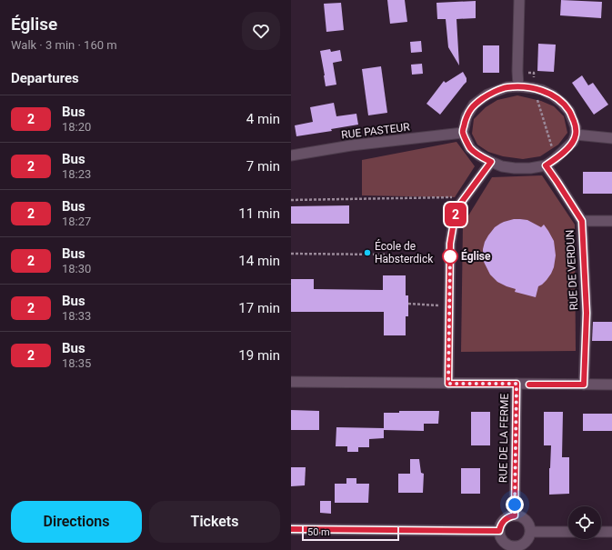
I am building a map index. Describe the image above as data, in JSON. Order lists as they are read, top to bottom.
{
  "streets": {
    "street": ["RUE PASTEUR", "RUE DE VERDUN", "RUE DE LA FERME"]
  },
  "crossings": [
    ["RUE PASTEUR", "RUE DE VERDUN"]
  ],
  "places": ["École de Habsterdick", "Église"],
  "lines": ["bus line 2"],
  "scale_bar": "50 m",
  "page": {
    "heading": [
      ["Église", "Walk · 3 min · 160 m"],
      "Departures"
    ],
    "on_map": "2",
    "list": [
      {
        "mark": "2",
        "name": "Bus",
        "note": "18:20",
        "value": "4 min"
      },
      {
        "mark": "2",
        "name": "Bus",
        "note": "18:23",
        "value": "7 min"
      },
      {
        "mark": "2",
        "name": "Bus",
        "note": "18:27",
        "value": "11 min"
      },
      {
        "mark": "2",
        "name": "Bus",
        "note": "18:30",
        "value": "14 min"
      },
      {
        "mark": "2",
        "name": "Bus",
        "note": "18:33",
        "value": "17 min"
      },
      {
        "mark": "2",
        "name": "Bus",
        "note": "18:35",
        "value": "19 min"
      }
    ],
    "buttons": ["Directions", "Tickets"],
    "scale": "50 m"
  }
}
